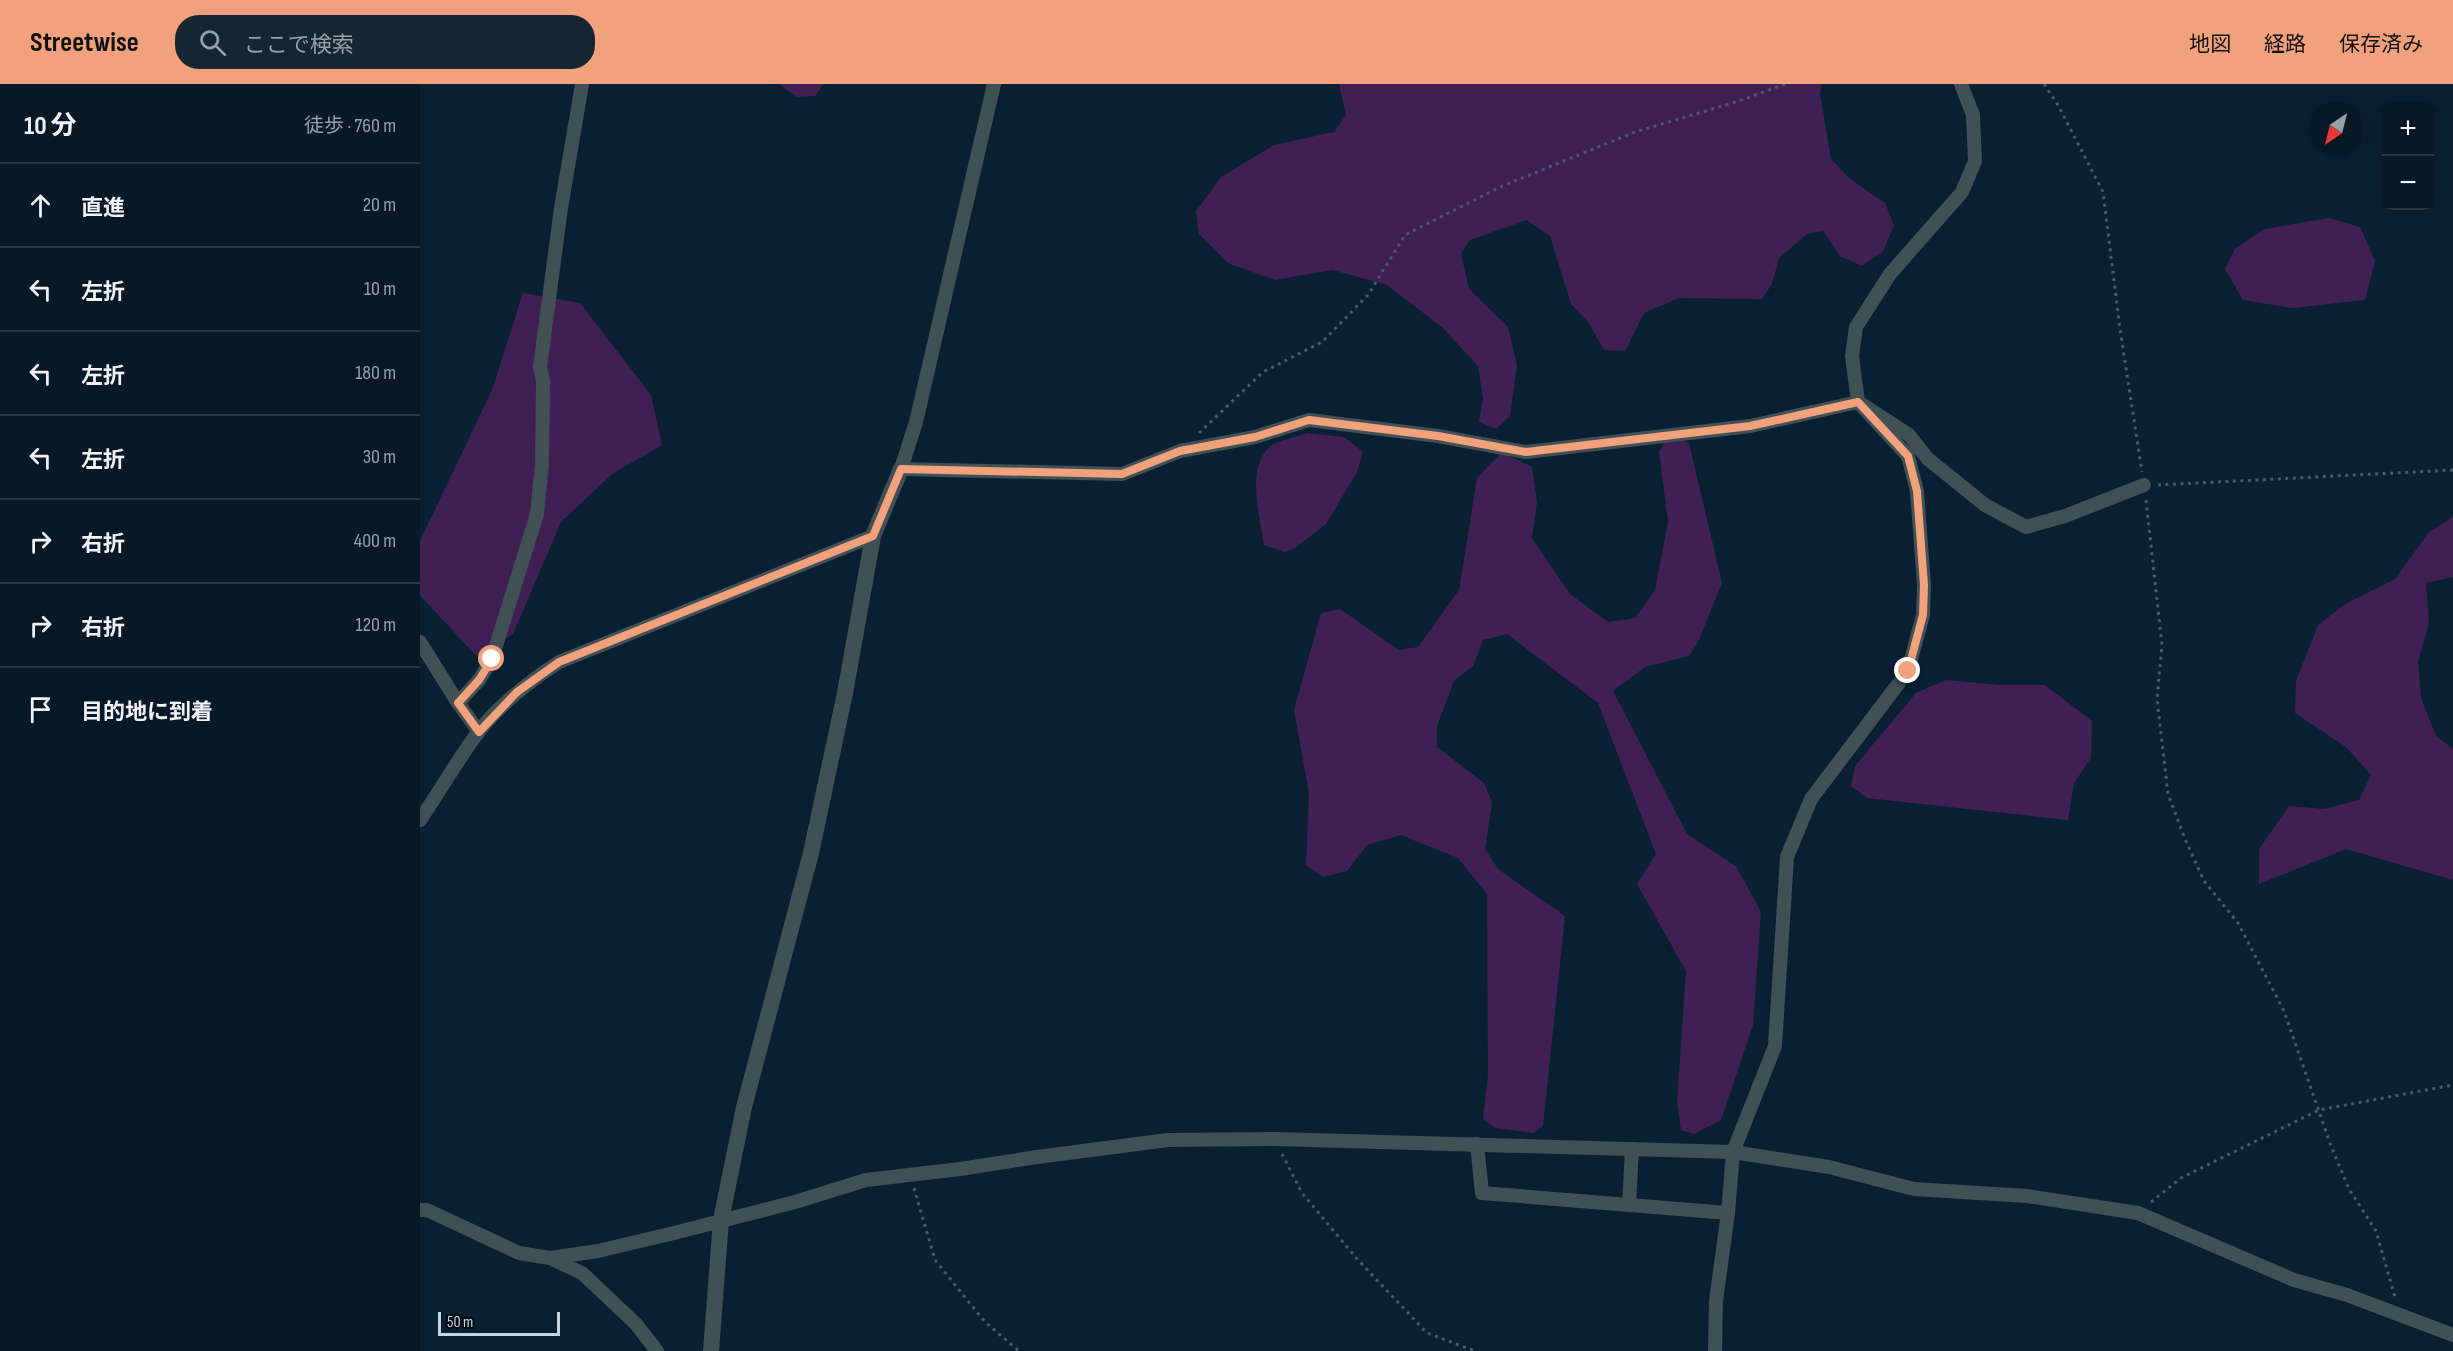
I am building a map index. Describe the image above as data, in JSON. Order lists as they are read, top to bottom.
{
  "scale_bar": "50 m",
  "north": "bottom left",
  "page": {
    "header": "Streetwise",
    "search": "ここで検索",
    "nav": ["地図", "経路", "保存済み"],
    "heading": ["10 分", "徒歩 · 760 m"],
    "map_buttons": ["+", "−"],
    "list": [
      ["直進", "20 m"],
      ["左折", "10 m"],
      ["左折", "180 m"],
      ["左折", "30 m"],
      ["右折", "400 m"],
      ["右折", "120 m"],
      "目的地に到着"
    ],
    "scale": "50 m"
  }
}
